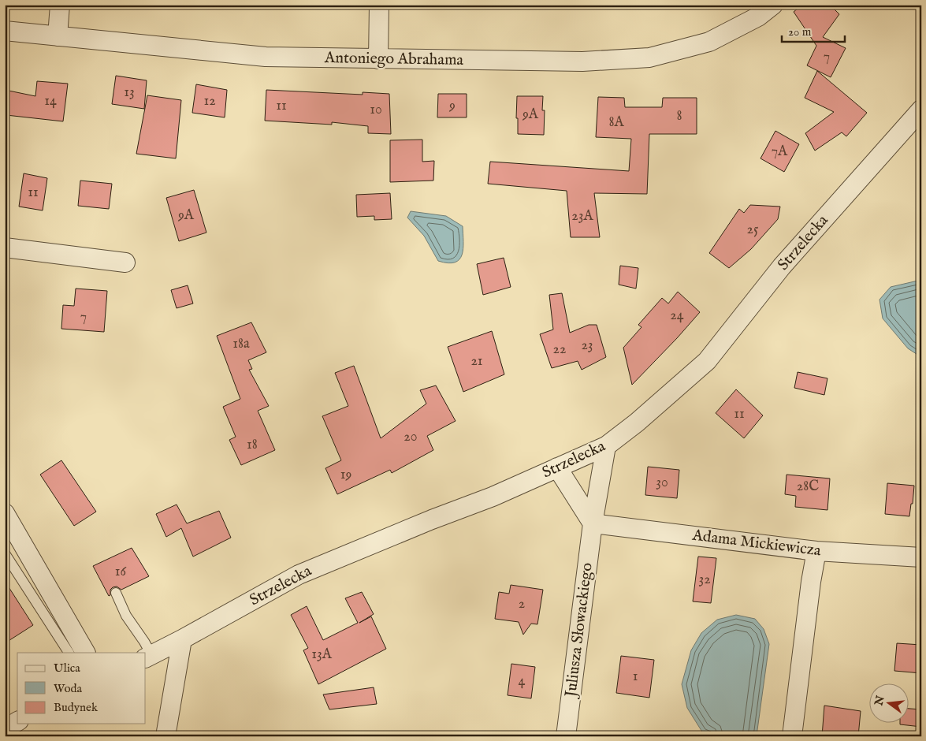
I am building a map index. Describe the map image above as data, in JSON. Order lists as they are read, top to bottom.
{
  "streets": {
    "street": [
      "Antoniego Abrahama",
      "Strzelecka",
      "Adama Mickiewicza",
      "Juliusza Słowackiego"
    ]
  },
  "crossings": [
    ["Strzelecka", "Juliusza Słowackiego"],
    ["Adama Mickiewicza", "Juliusza Słowackiego"]
  ],
  "house_numbers": [
    "7",
    "13",
    "14",
    "12",
    "11",
    "9",
    "10",
    "9A",
    "8",
    "8A",
    "7A",
    "11",
    "9A",
    "23A",
    "25",
    "24",
    "7",
    "18a",
    "23",
    "22",
    "21",
    "11",
    "20",
    "18",
    "19",
    "30",
    "28C",
    "16",
    "32",
    "2",
    "13A",
    "1",
    "4"
  ],
  "legend": ["Ulica", "Woda", "Budynek"],
  "scale_bar": "20 m",
  "north": "left"
}
